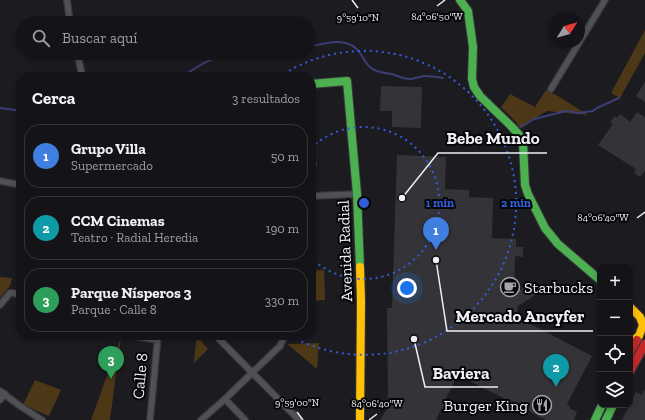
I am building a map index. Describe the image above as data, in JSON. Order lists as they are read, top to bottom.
{
  "streets": {
    "street": ["Avenida Radial", "Calle 8"]
  },
  "places": {
    "other": ["Bebe Mundo", "Mercado Ancyfer", "Baviera"],
    "cafe": ["Starbucks"],
    "restaurant": ["Burger King"]
  },
  "north": "top right",
  "page": {
    "search": "Buscar aquí",
    "heading": ["Cerca", "3 resultados"],
    "list": [
      {
        "mark": "1",
        "name": "Grupo Villa",
        "note": "Supermercado",
        "value": "50 m"
      },
      {
        "mark": "2",
        "name": "CCM Cinemas",
        "note": "Teatro · Radial Heredia",
        "value": "190 m"
      },
      {
        "mark": "3",
        "name": "Parque Nísperos 3",
        "note": "Parque · Calle 8",
        "value": "330 m"
      }
    ],
    "pins": ["1", "3", "2"],
    "map_buttons": ["+", "−"]
  },
  "coordinates": [
    "84°06'50\"W",
    "9°59'10\"N",
    "84°06'40\"W",
    "9°59'00\"N"
  ],
  "rings": ["1 min", "2 min"]
}
